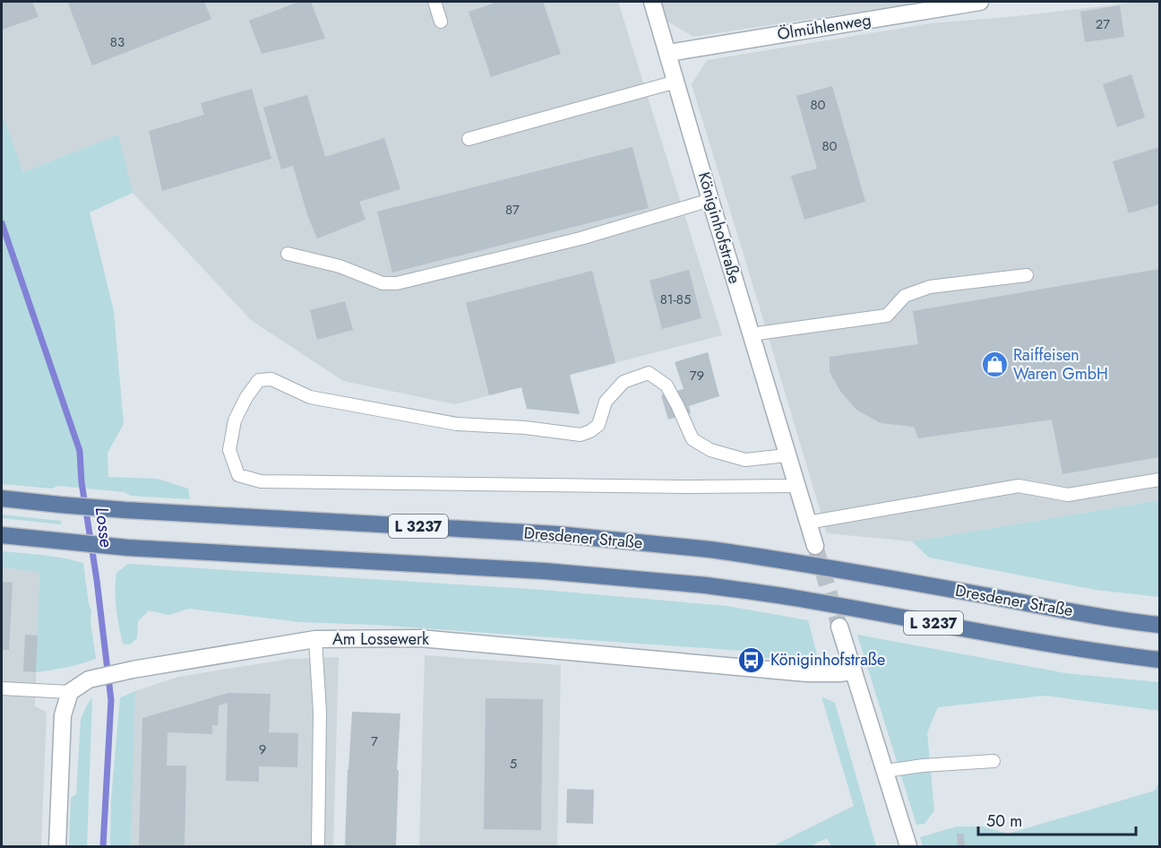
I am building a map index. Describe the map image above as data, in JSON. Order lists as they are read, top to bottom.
{
  "streets": {
    "main road": ["L 3237", "Dresdener Straße"],
    "street": ["Ölmühlenweg", "Königinhofstraße", "Am Lossewerk"]
  },
  "crossings": [
    ["Ölmühlenweg", "Königinhofstraße"]
  ],
  "water": ["Losse"],
  "places": {
    "shop": ["Raiffeisen Waren GmbH"],
    "bus stop": ["Königinhofstraße"]
  },
  "house_numbers": [
    "27",
    "83",
    "80",
    "80",
    "87",
    "81-85",
    "79",
    "7",
    "9",
    "5"
  ],
  "scale_bar": "50 m"
}
